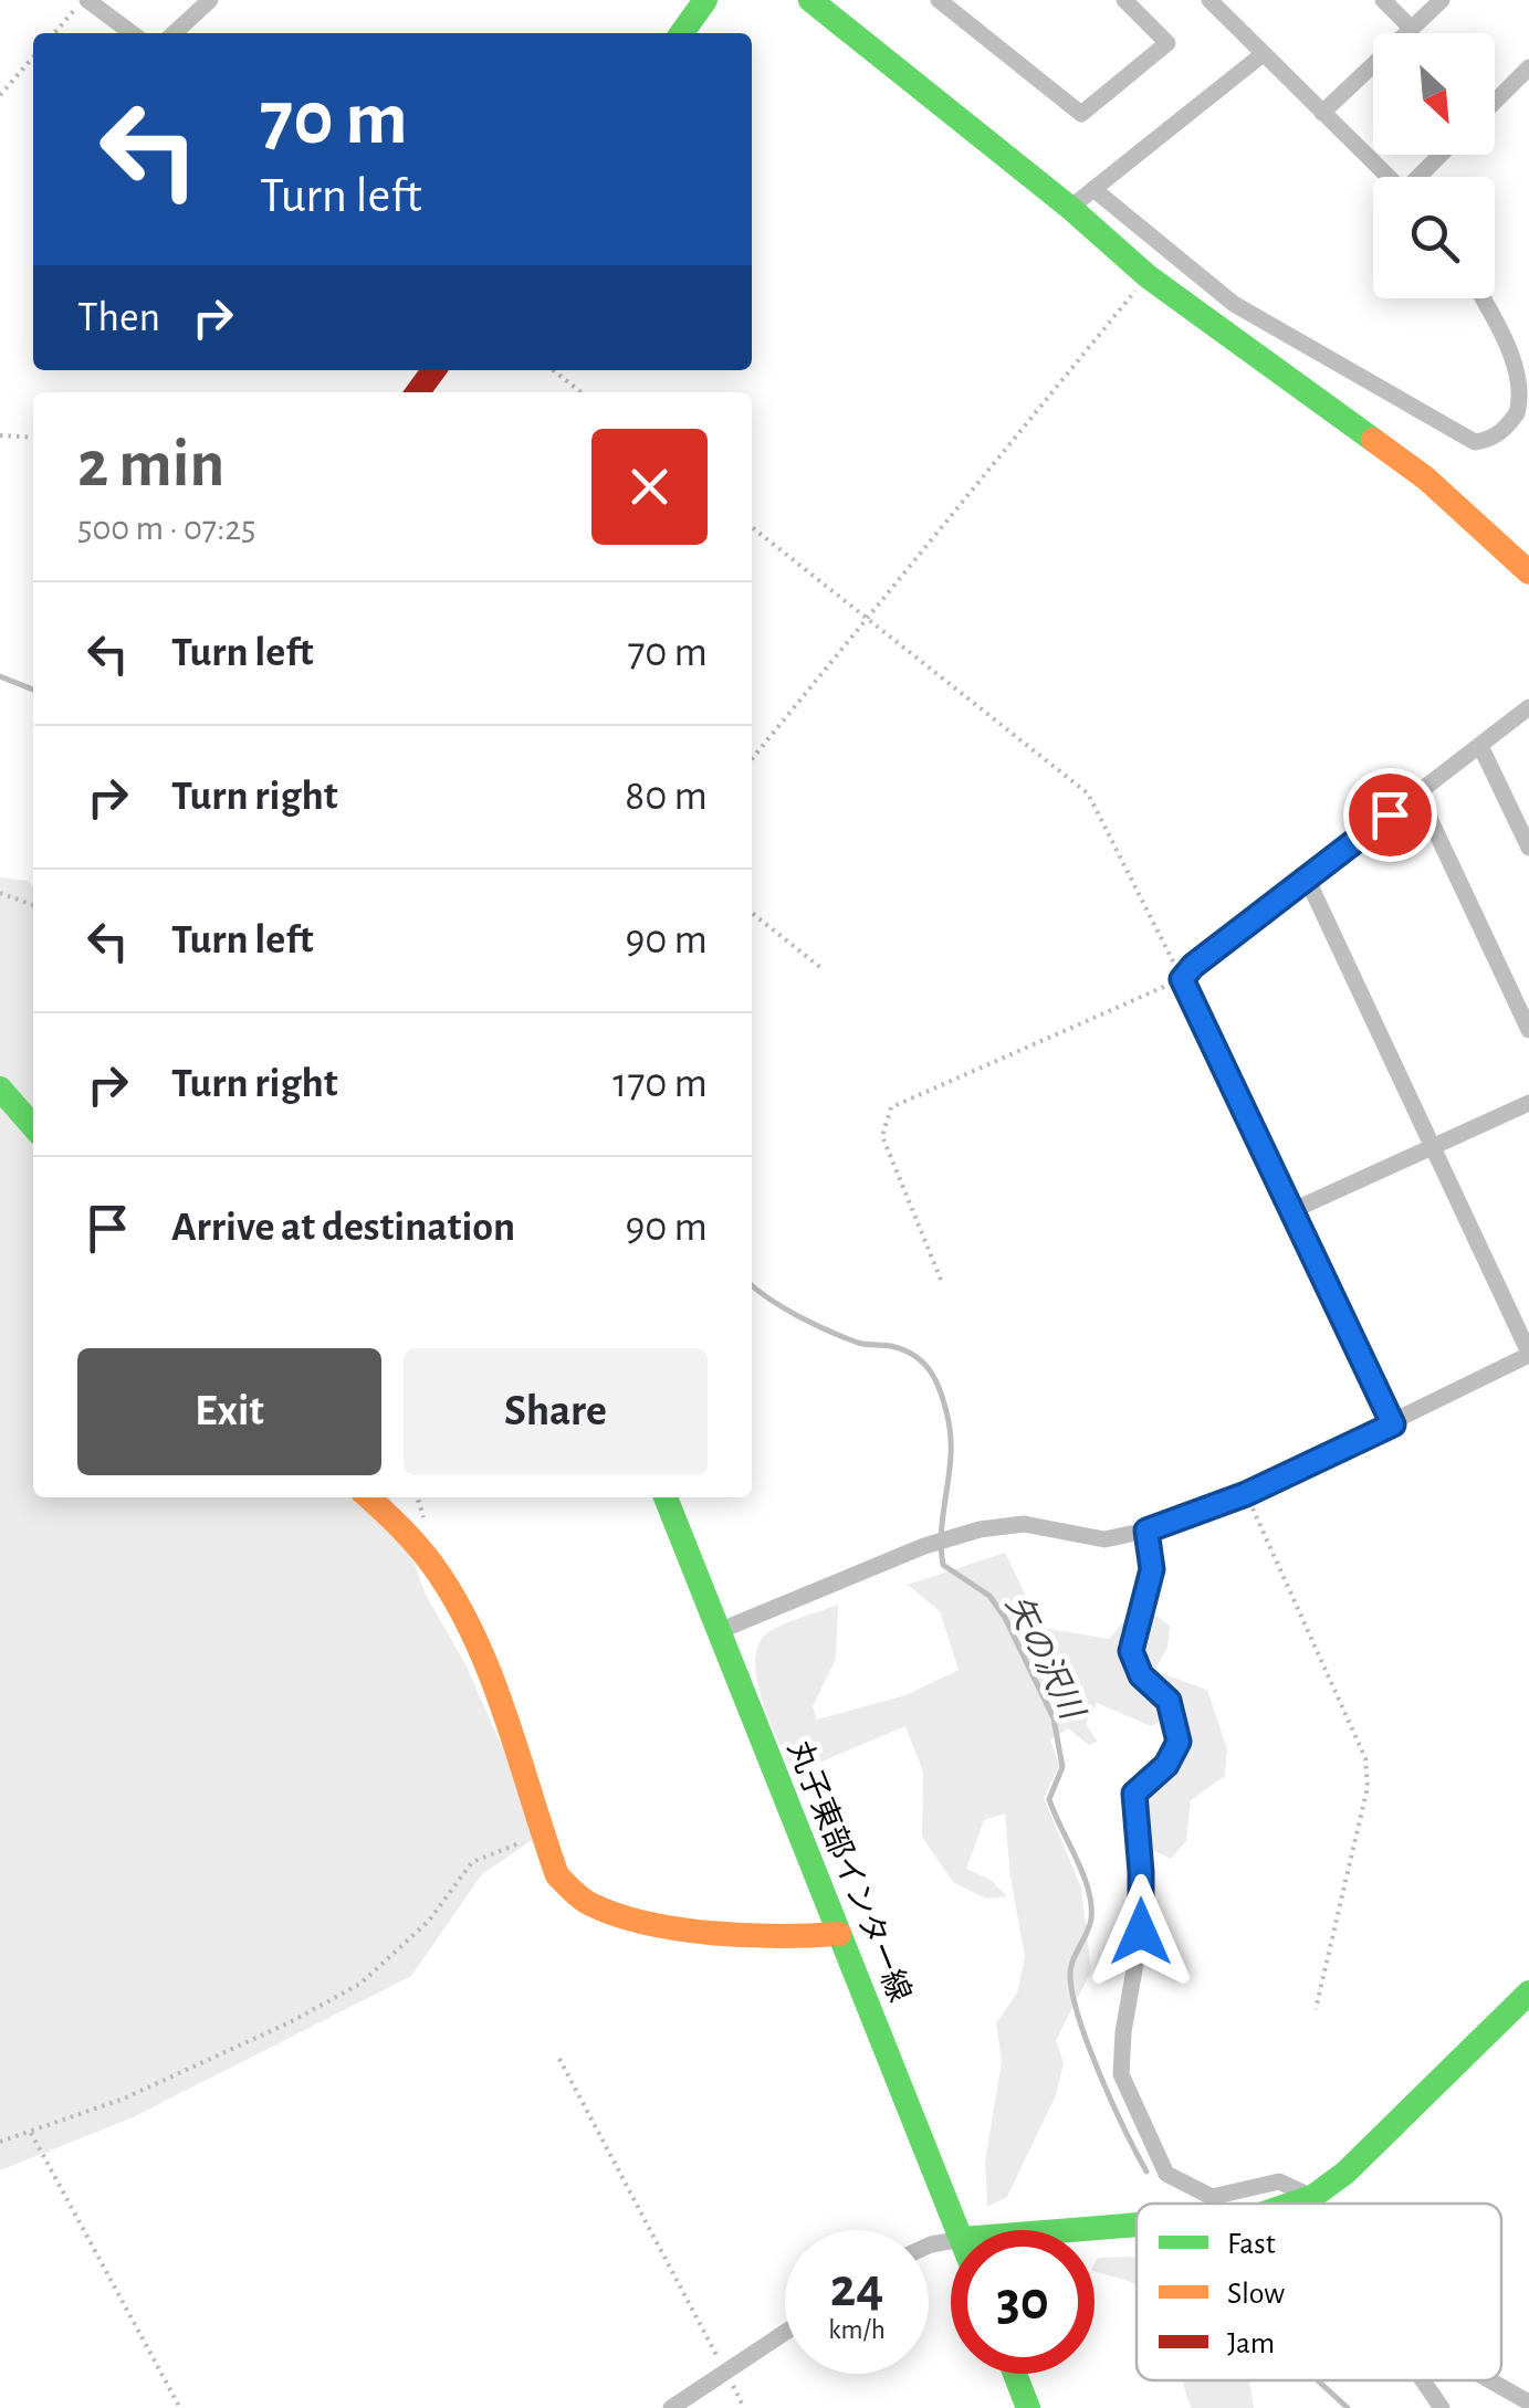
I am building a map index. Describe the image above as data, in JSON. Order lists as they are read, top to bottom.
{
  "streets": {
    "street": ["丸子東部インター線"]
  },
  "water": ["矢の沢川"],
  "legend": ["Fast", "Slow", "Jam"],
  "north": "bottom right",
  "page": {
    "turn": ["70 m", "Turn left"],
    "then": "Then",
    "heading": ["2 min", "500 m · 07:25"],
    "list": [
      {
        "name": "Turn left",
        "value": "70 m"
      },
      {
        "name": "Turn right",
        "value": "80 m"
      },
      {
        "name": "Turn left",
        "value": "90 m"
      },
      {
        "name": "Turn right",
        "value": "170 m"
      },
      {
        "name": "Arrive at destination",
        "value": "90 m"
      }
    ],
    "buttons": ["Exit", "Share"],
    "speed": "24 km/h",
    "limit": "30"
  }
}
